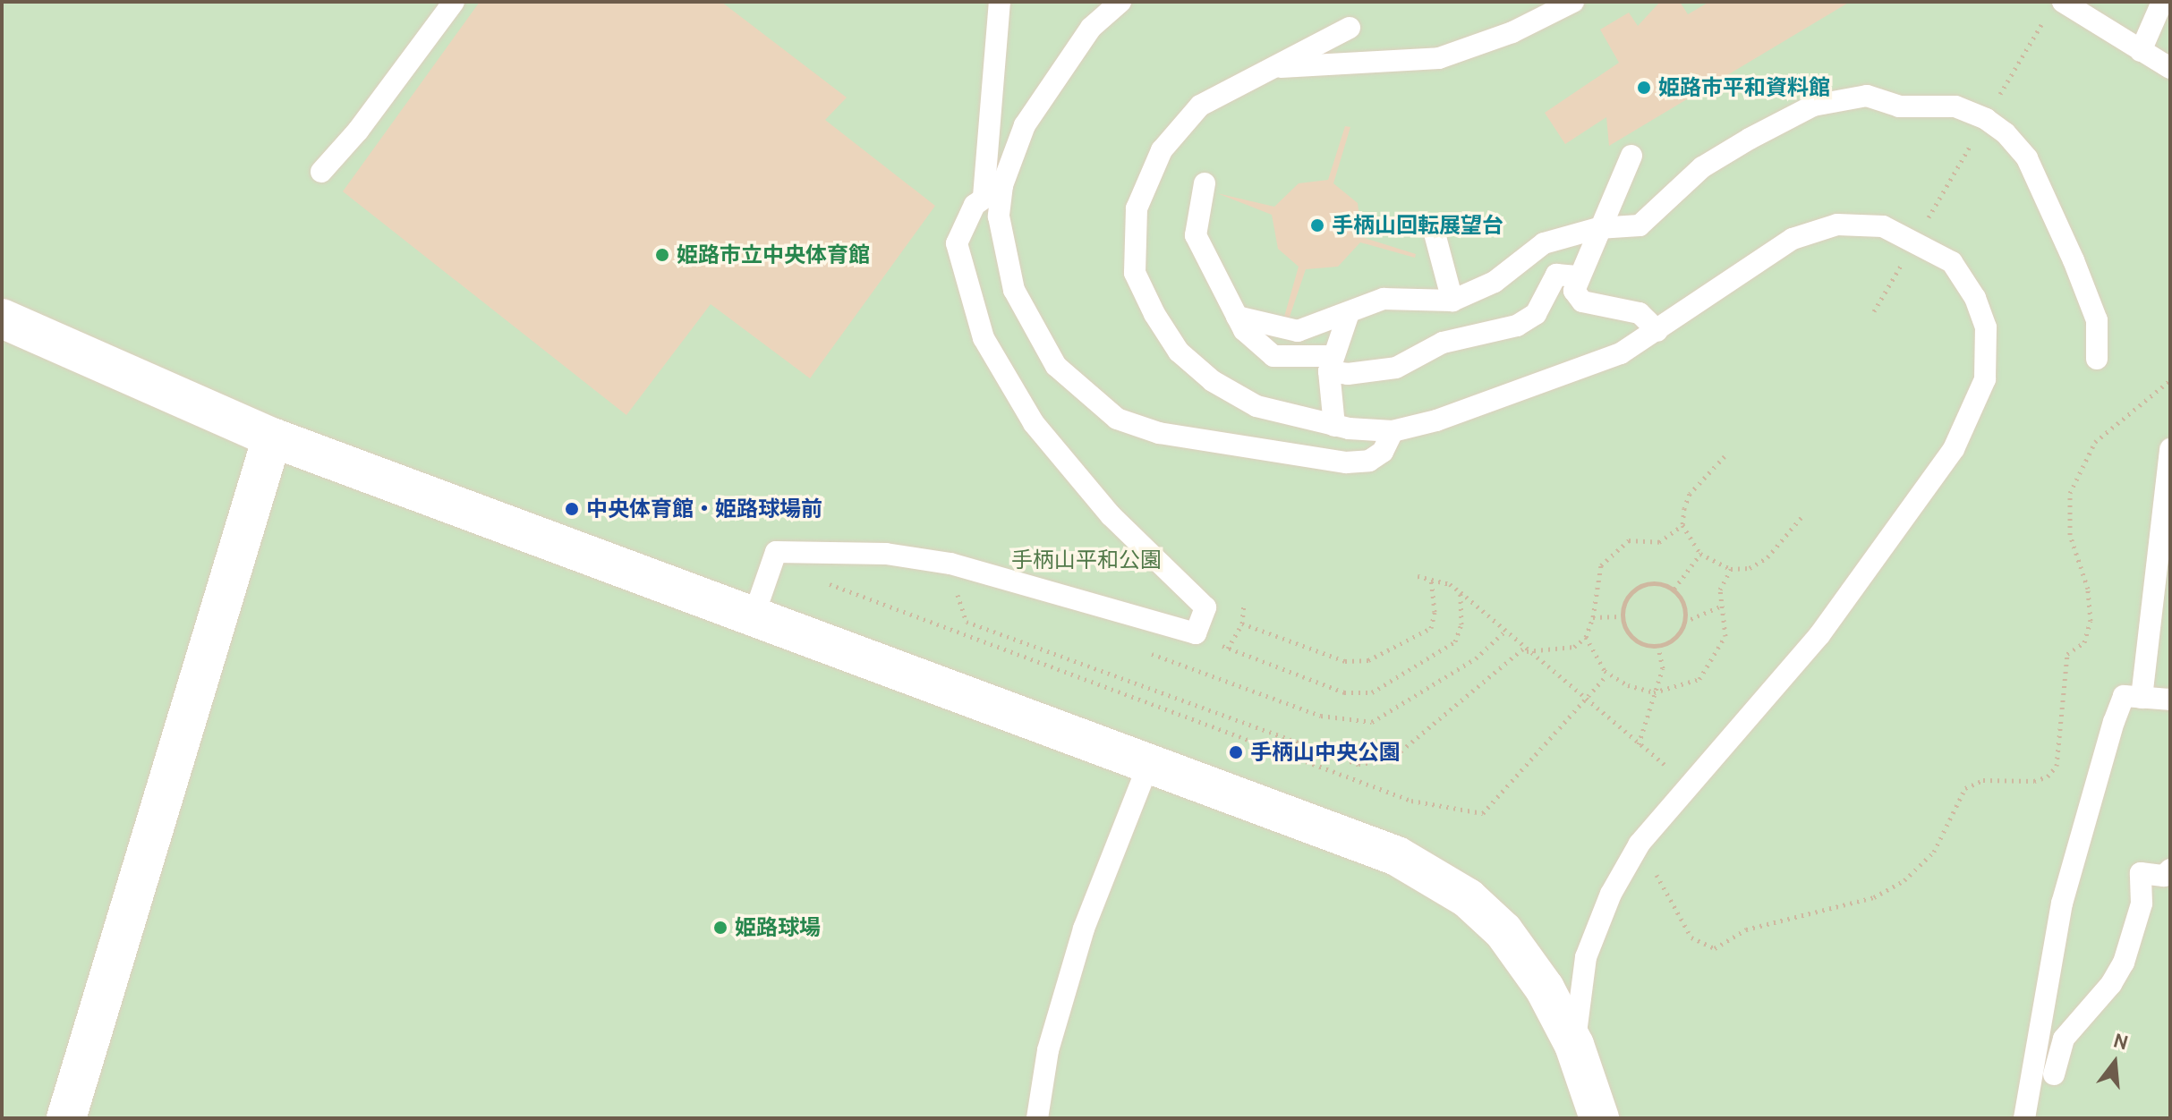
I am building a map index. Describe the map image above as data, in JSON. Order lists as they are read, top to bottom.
{
  "parks": ["手柄山平和公園"],
  "places": [
    "姫路市平和資料館",
    "手柄山回転展望台",
    "姫路市立中央体育館",
    "中央体育館・姫路球場前",
    "手柄山中央公園",
    "姫路球場"
  ],
  "north": "top"
}
